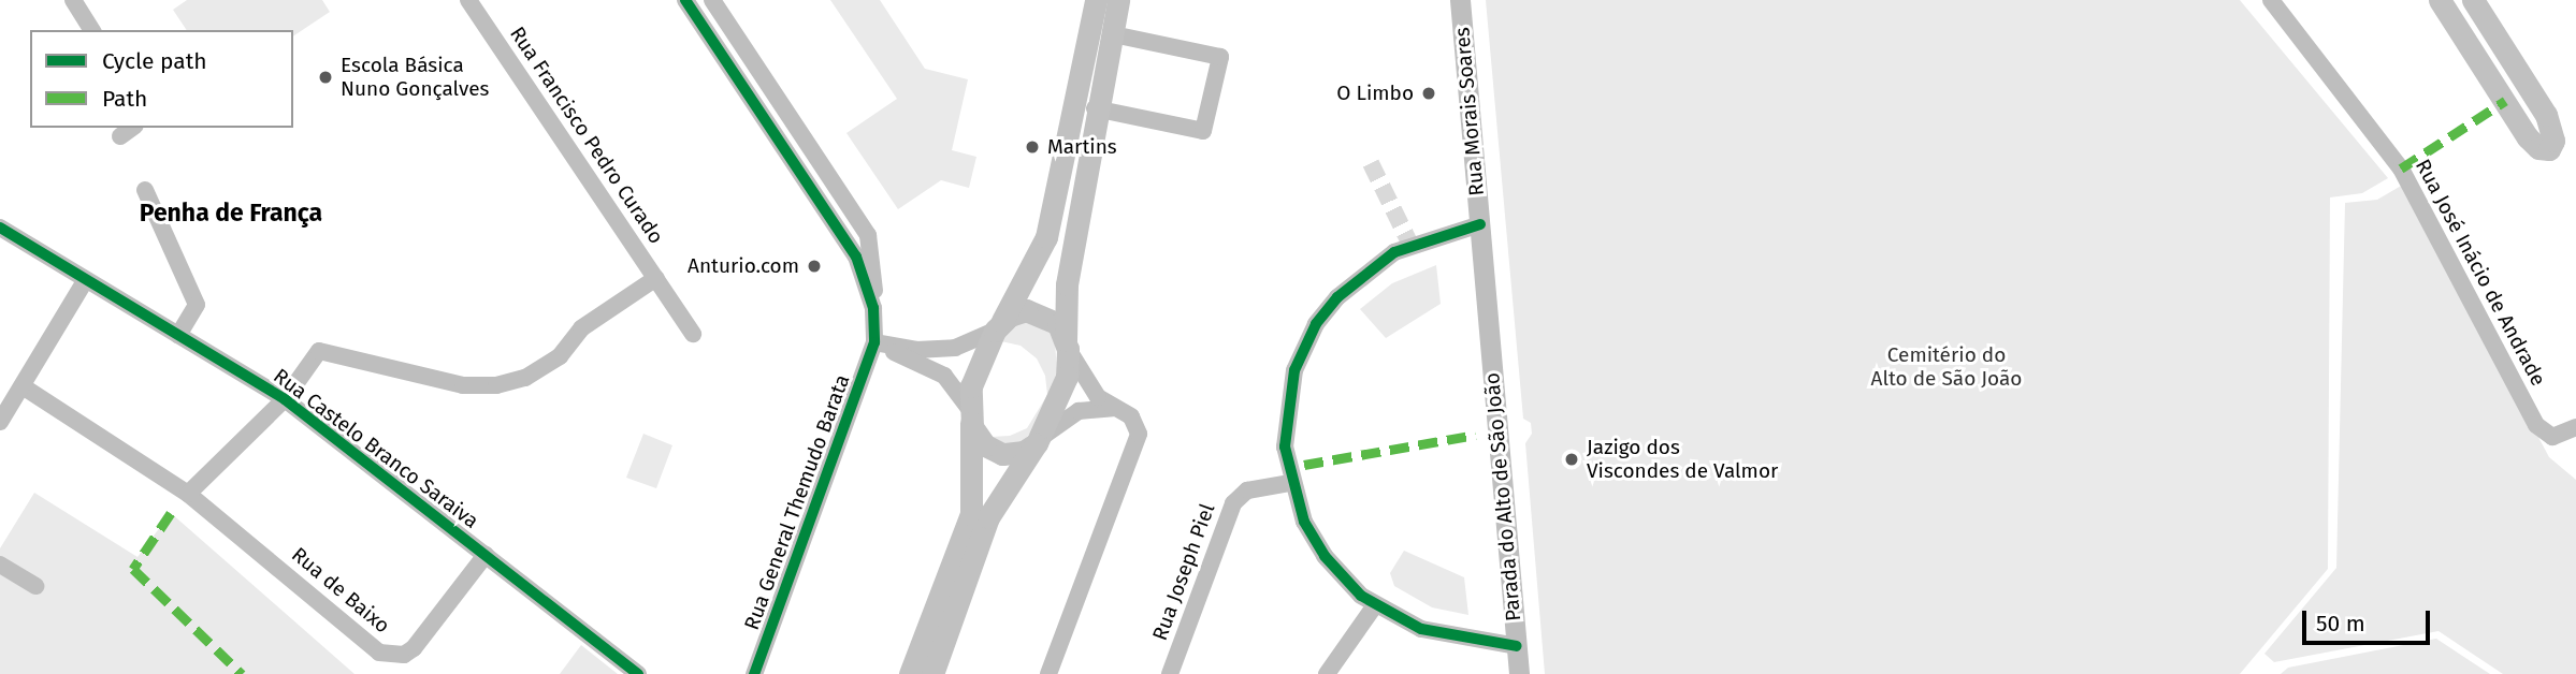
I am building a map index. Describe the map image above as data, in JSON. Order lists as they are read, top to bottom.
{
  "streets": {
    "street": [
      "Rua Morais Soares",
      "Rua Francisco Pedro Curado",
      "Rua José Inácio de Andrade",
      "Rua Castelo Branco Saraiva",
      "Parada do Alto de São João",
      "Rua General Themudo Barata",
      "Rua Joseph Piel",
      "Rua de Baixo"
    ]
  },
  "crossings": [
    ["Rua Morais Soares", "Parada do Alto de São João"],
    ["Rua Castelo Branco Saraiva", "Rua de Baixo"],
    ["Parada do Alto de São João", "Rua Joseph Piel"]
  ],
  "districts": ["Penha de França"],
  "parks": ["Cemitério do Alto de São João"],
  "places": [
    "Escola Básica Nuno Gonçalves",
    "O Limbo",
    "Martins",
    "Anturio.com",
    "Jazigo dos Viscondes de Valmor"
  ],
  "legend": ["Cycle path", "Path"],
  "scale_bar": "50 m"
}
